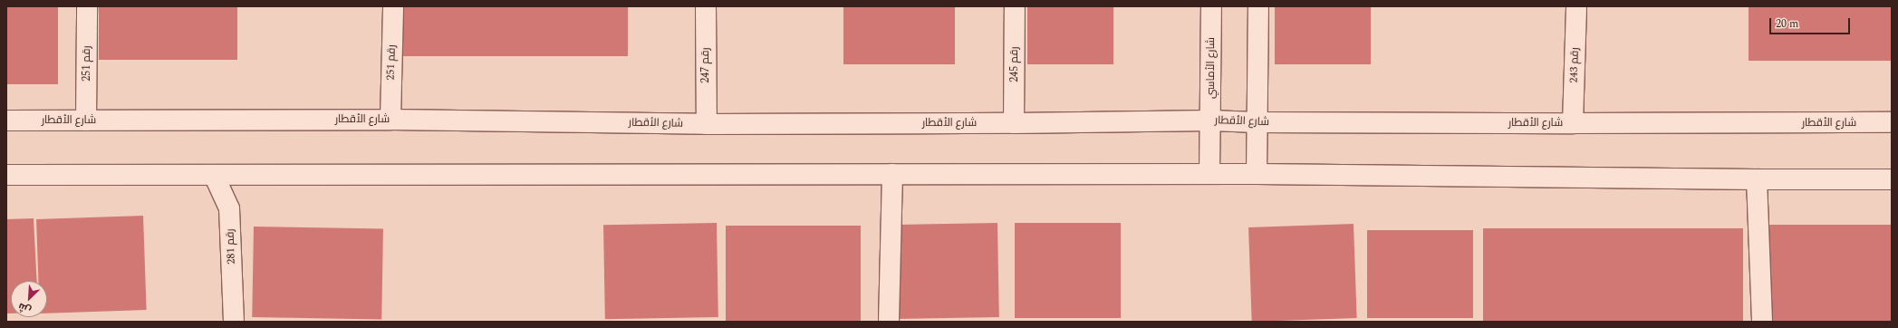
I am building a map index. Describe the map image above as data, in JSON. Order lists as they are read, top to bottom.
{
  "streets": {
    "street": [
      "رقم 251",
      "رقم 245",
      "رقم 247",
      "رقم 243",
      "شارع الأماسي",
      "شارع الأقطار",
      "رقم 281"
    ]
  },
  "crossings": [
    ["رقم 251", "شارع الأقطار"],
    ["رقم 245", "شارع الأقطار"],
    ["رقم 247", "شارع الأقطار"],
    ["رقم 243", "شارع الأقطار"],
    ["شارع الأماسي", "شارع الأقطار"]
  ],
  "scale_bar": "20 m",
  "north": "bottom left"
}
